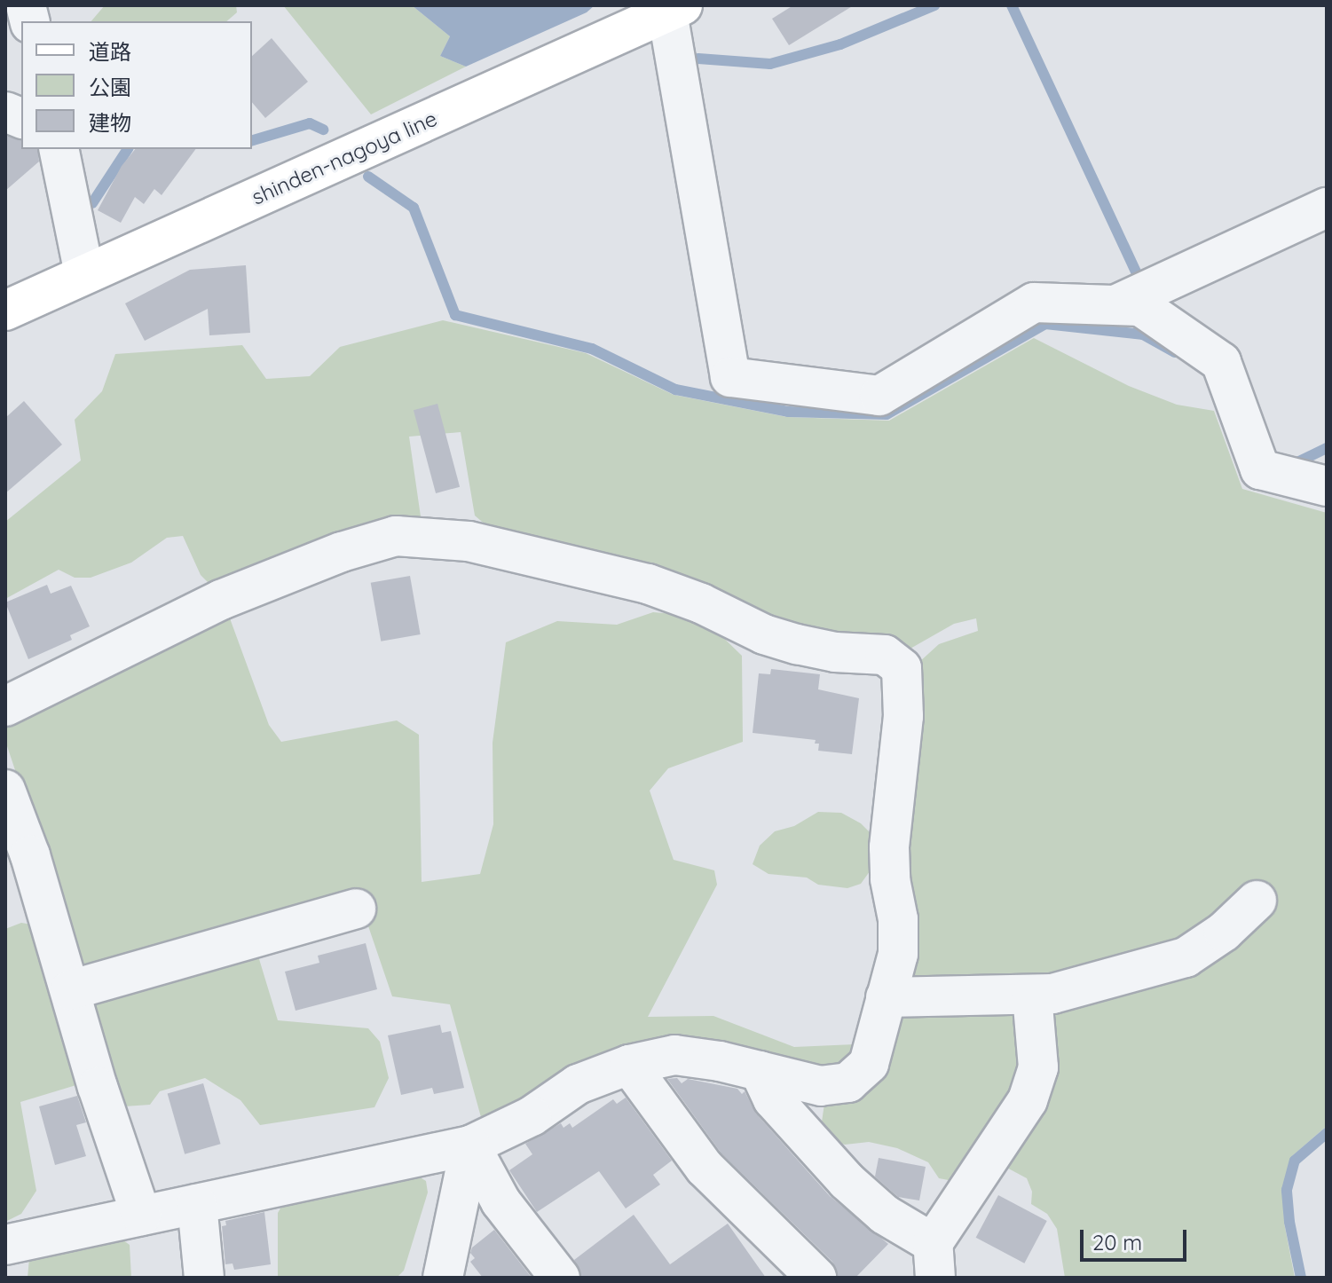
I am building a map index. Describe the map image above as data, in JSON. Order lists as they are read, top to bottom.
{
  "streets": {
    "main road": ["shinden-nagoya line"]
  },
  "legend": ["道路", "公園", "建物"],
  "scale_bar": "20 m"
}
